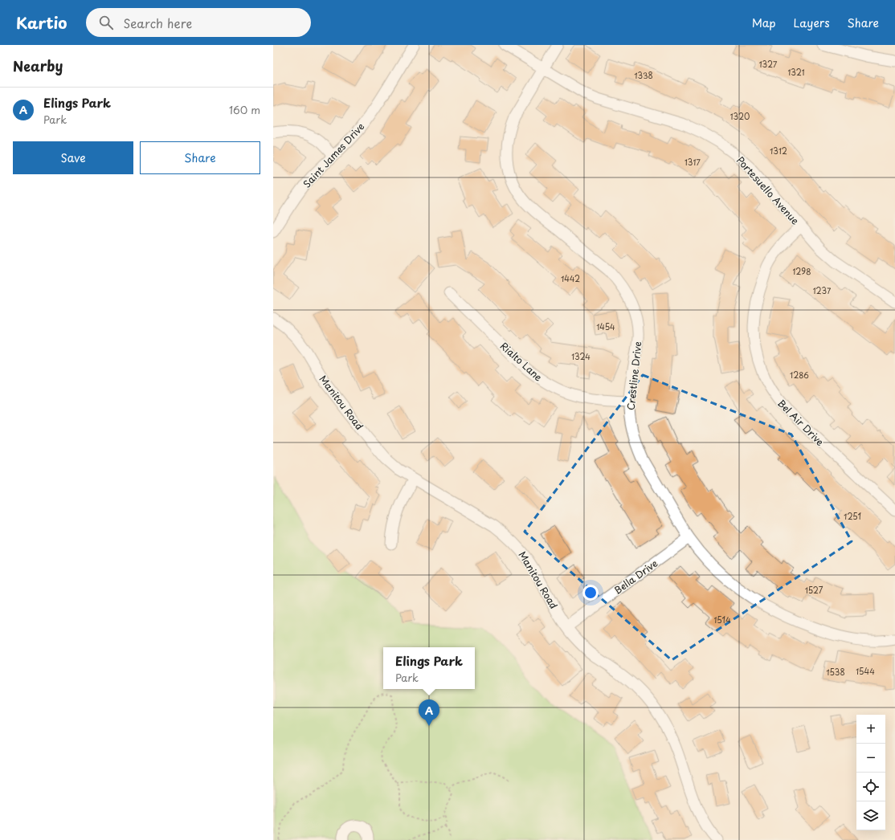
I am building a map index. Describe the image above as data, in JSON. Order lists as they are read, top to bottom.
{
  "streets": {
    "street": [
      "Saint James Drive",
      "Portesuello Avenue",
      "Rialto Lane",
      "Crestline Drive",
      "Manitou Road",
      "Bel Air Drive",
      "Bella Drive"
    ]
  },
  "crossings": [
    ["Portesuello Avenue", "Crestline Drive"],
    ["Portesuello Avenue", "Bel Air Drive"],
    ["Rialto Lane", "Crestline Drive"],
    ["Crestline Drive", "Bella Drive"],
    ["Manitou Road", "Bella Drive"]
  ],
  "house_numbers": [
    "1327",
    "1321",
    "1338",
    "1320",
    "1312",
    "1317",
    "1298",
    "1442",
    "1237",
    "1454",
    "1324",
    "1286",
    "1251",
    "1527",
    "1514",
    "1544",
    "1538"
  ],
  "page": {
    "header": "Kartio",
    "search": "Search here",
    "nav": ["Map", "Layers", "Share"],
    "heading": "Nearby",
    "list": [
      {
        "mark": "A",
        "name": "Elings Park",
        "note": "Park",
        "value": "160 m"
      }
    ],
    "buttons": ["Save", "Share"],
    "popup": ["Elings Park", "Park"],
    "pins": "A",
    "map_buttons": ["+", "−"]
  }
}
